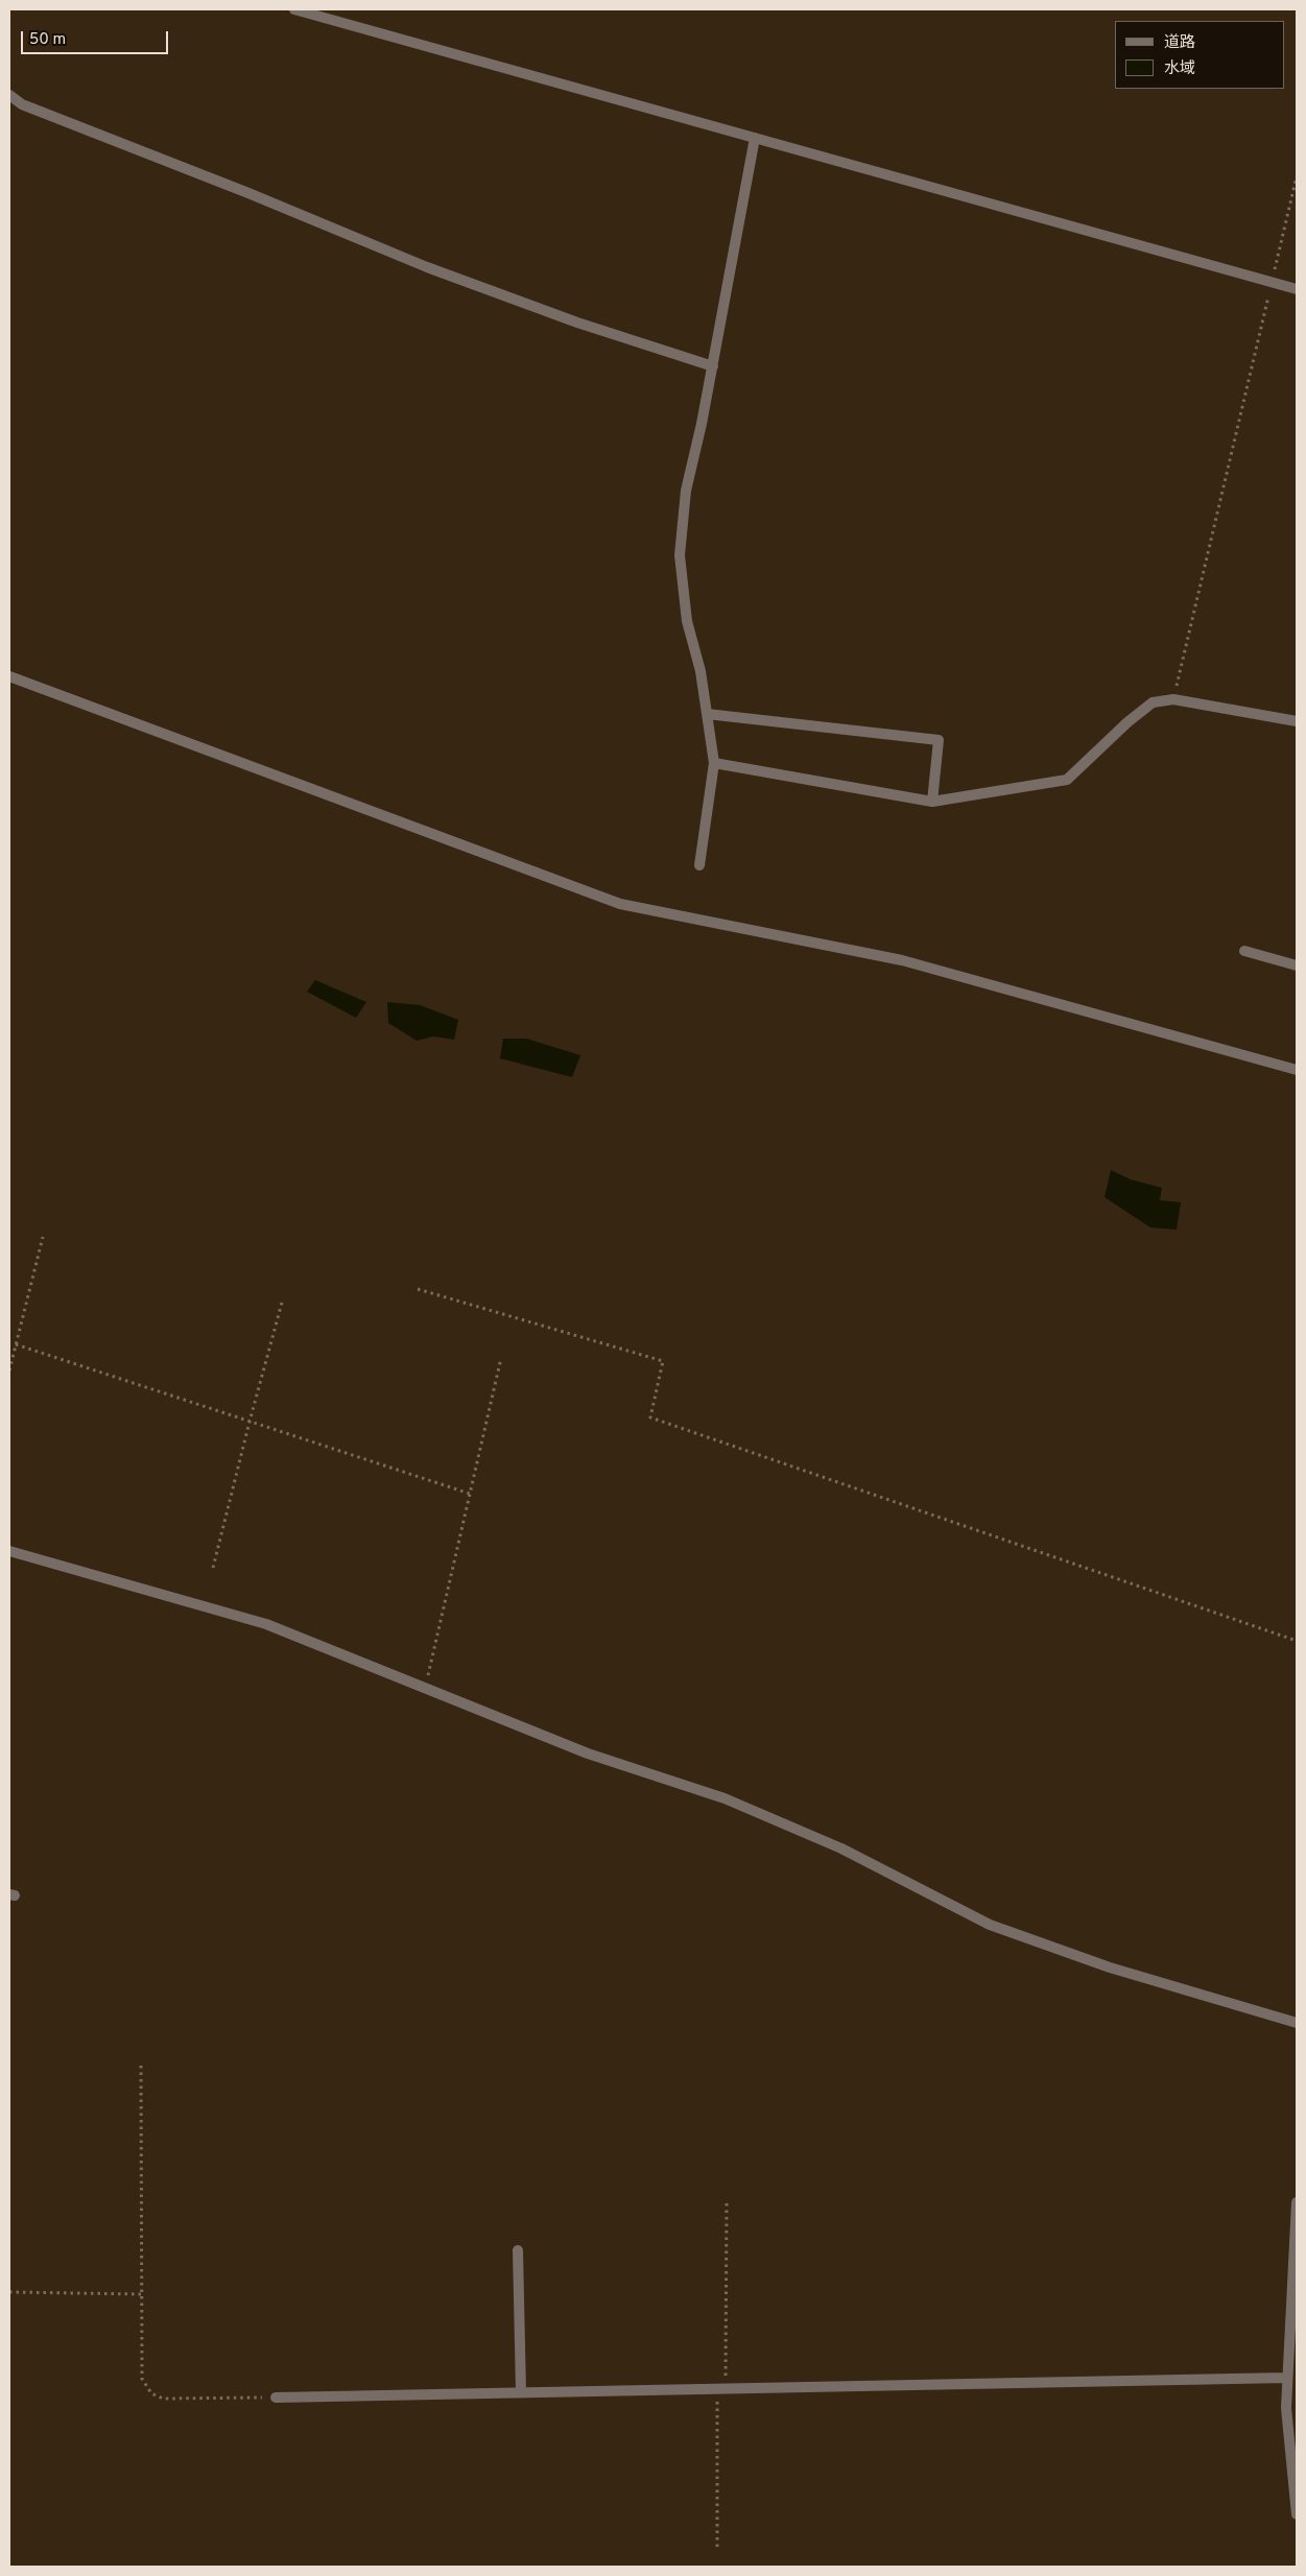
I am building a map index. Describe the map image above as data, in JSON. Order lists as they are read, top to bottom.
{
  "legend": ["道路", "水域"],
  "scale_bar": "50 m"
}
